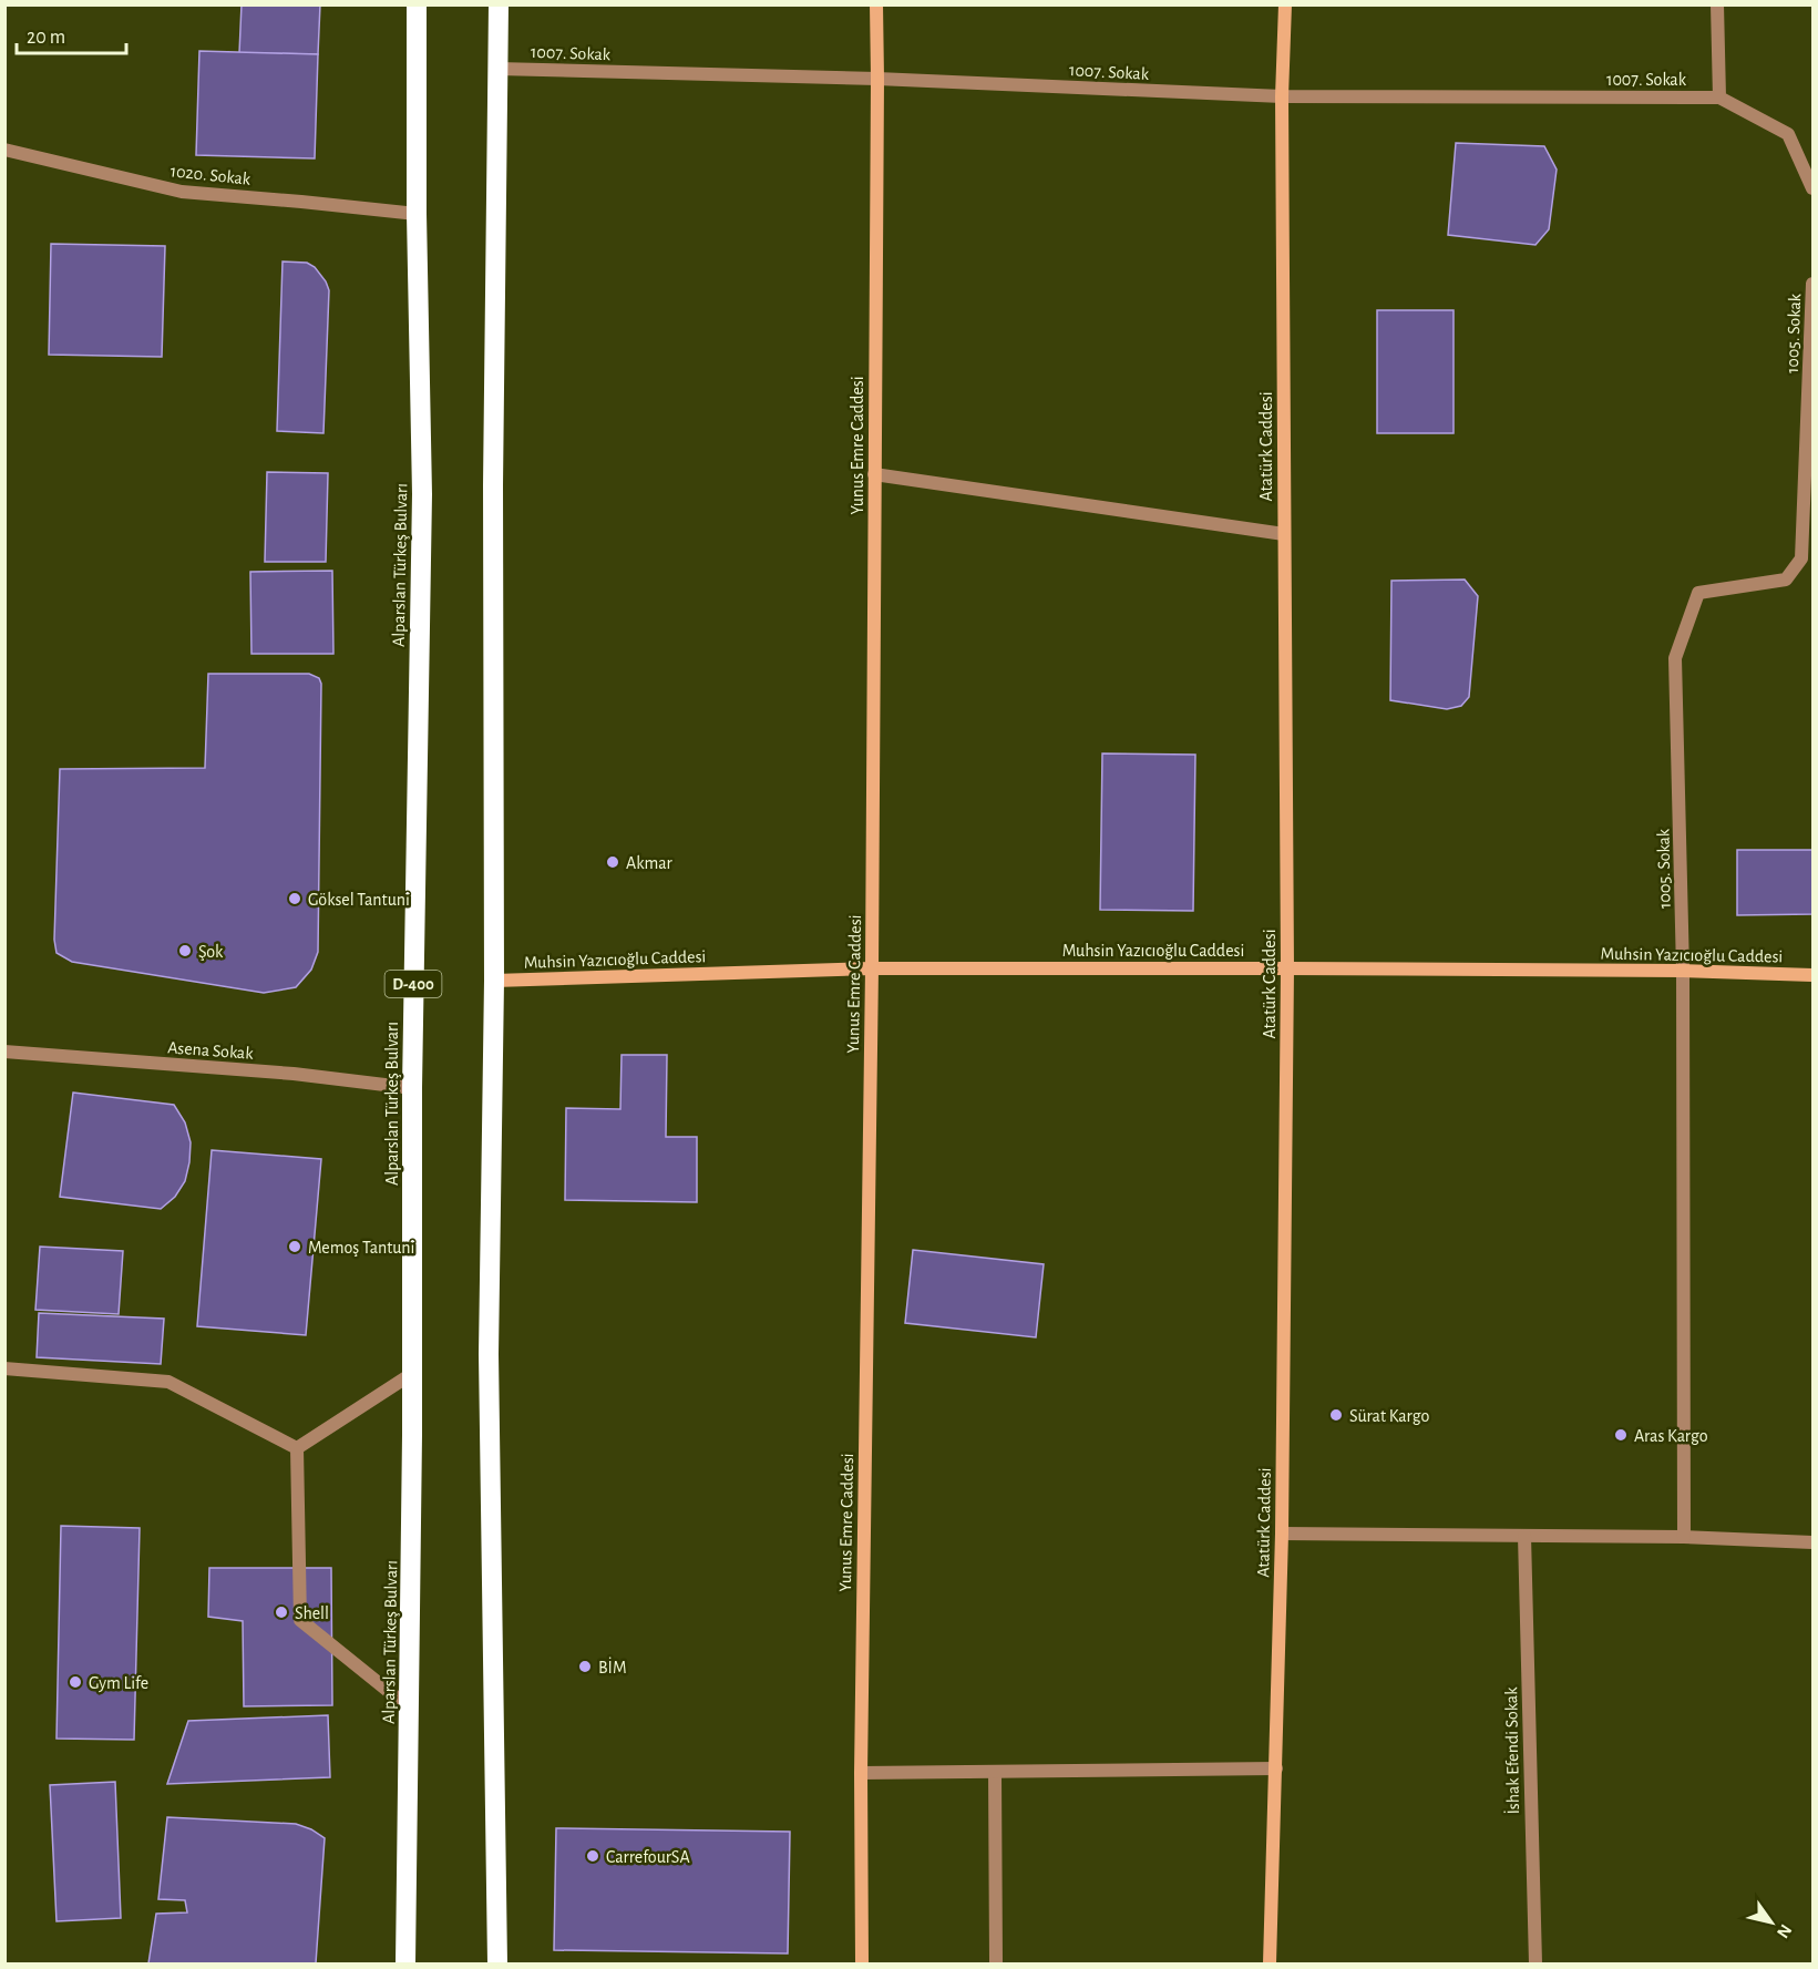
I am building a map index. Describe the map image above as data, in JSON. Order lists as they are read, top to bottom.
{
  "streets": {
    "highway": ["Alparslan Türkeş Bulvarı", "D-400"],
    "street": [
      "1007. Sokak",
      "1020. Sokak",
      "1005. Sokak",
      "Yunus Emre Caddesi",
      "Atatürk Caddesi",
      "Muhsin Yazıcıoğlu Caddesi",
      "Asena Sokak",
      "İshak Efendi Sokak"
    ]
  },
  "crossings": [
    ["1007. Sokak", "Yunus Emre Caddesi"],
    ["1007. Sokak", "Atatürk Caddesi"],
    ["1020. Sokak", "Alparslan Türkeş Bulvarı"],
    ["1005. Sokak", "Muhsin Yazıcıoğlu Caddesi"],
    ["Yunus Emre Caddesi", "Muhsin Yazıcıoğlu Caddesi"],
    ["Atatürk Caddesi", "Muhsin Yazıcıoğlu Caddesi"],
    ["Alparslan Türkeş Bulvarı", "Asena Sokak"]
  ],
  "places": [
    "Akmar",
    "Göksel Tantuni",
    "Şok",
    "Memoş Tantuni",
    "Sürat Kargo",
    "Aras Kargo",
    "Shell",
    "BİM",
    "Gym Life",
    "CarrefourSA"
  ],
  "scale_bar": "20 m",
  "north": "bottom right"
}
